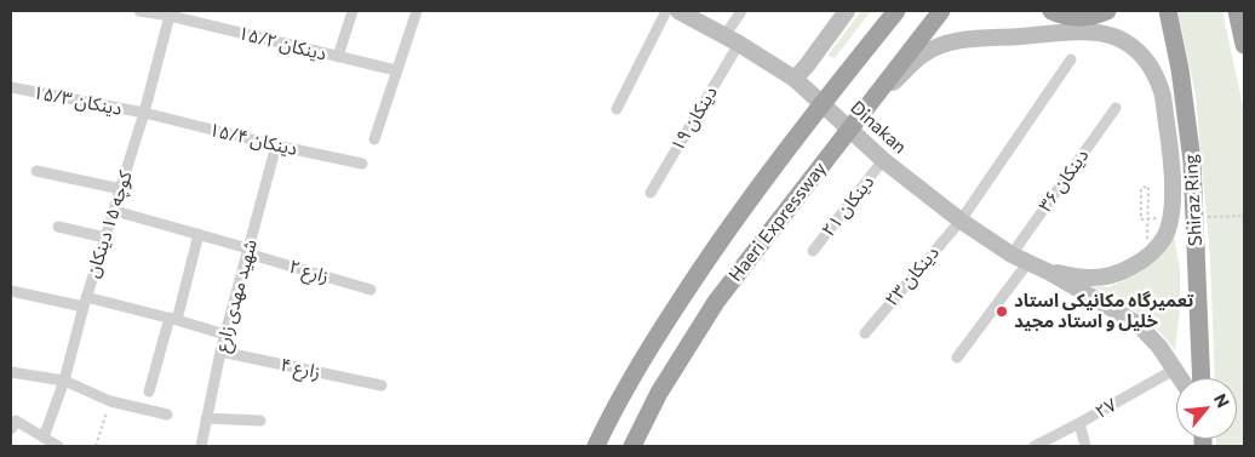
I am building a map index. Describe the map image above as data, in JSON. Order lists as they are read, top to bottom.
{
  "streets": {
    "highway": ["Shiraz Ring", "Haeri Expressway"],
    "main road": ["Dinakan"],
    "street": [
      "۱۵/۲ دینکان",
      "۱۵/۳ دینکان",
      "۱۹ دینکان",
      "۱۵/۴ دینکان",
      "۳۶ دینکان",
      "۲۱ دینکان",
      "کوچه ۱۵ دینکان",
      "۲ زارع",
      "۲۳ دینکان",
      "شهید مهدی زارع",
      "۴ زارع",
      "۲۷"
    ]
  },
  "crossings": [
    ["۱۵/۲ دینکان", "کوچه ۱۵ دینکان"],
    ["۱۵/۳ دینکان", "۱۵/۴ دینکان"],
    ["۱۵/۳ دینکان", "کوچه ۱۵ دینکان"],
    ["۱۹ دینکان", "Dinakan"],
    ["Dinakan", "۳۶ دینکان"],
    ["Dinakan", "۲۱ دینکان"],
    ["Dinakan", "۲۳ دینکان"],
    ["۱۵/۴ دینکان", "کوچه ۱۵ دینکان"],
    ["۱۵/۴ دینکان", "شهید مهدی زارع"],
    ["کوچه ۱۵ دینکان", "۲ زارع"],
    ["۲ زارع", "شهید مهدی زارع"],
    ["شهید مهدی زارع", "۴ زارع"]
  ],
  "places": ["تعمیرگاه مکانیکی استاد خلیل و استاد مجید"],
  "north": "top right"
}
